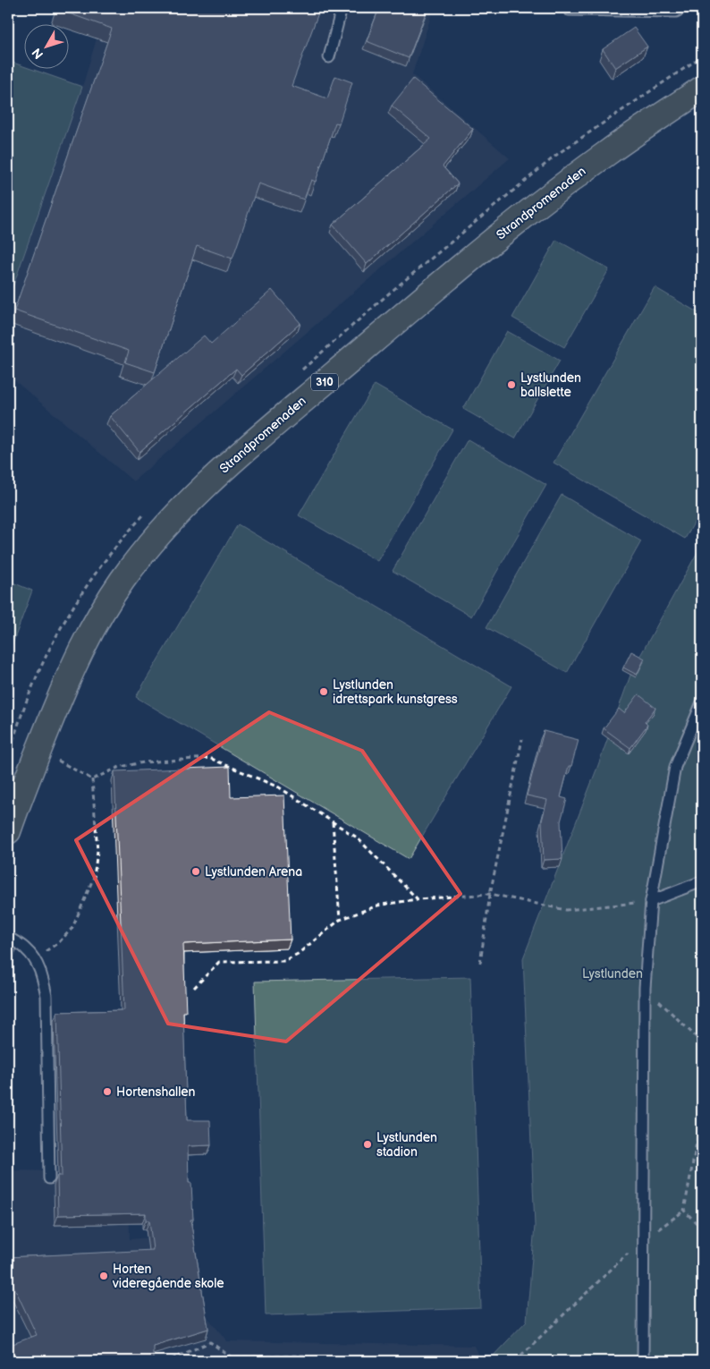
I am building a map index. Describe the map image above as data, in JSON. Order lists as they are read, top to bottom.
{
  "streets": {
    "main road": ["Strandpromenaden", "310"]
  },
  "parks": ["Lystlunden"],
  "places": [
    "Lystlunden ballslette",
    "Lystlunden idrettspark kunstgress",
    "Lystlunden Arena",
    "Hortenshallen",
    "Lystlunden stadion",
    "Horten videregående skole"
  ],
  "north": "bottom left"
}
